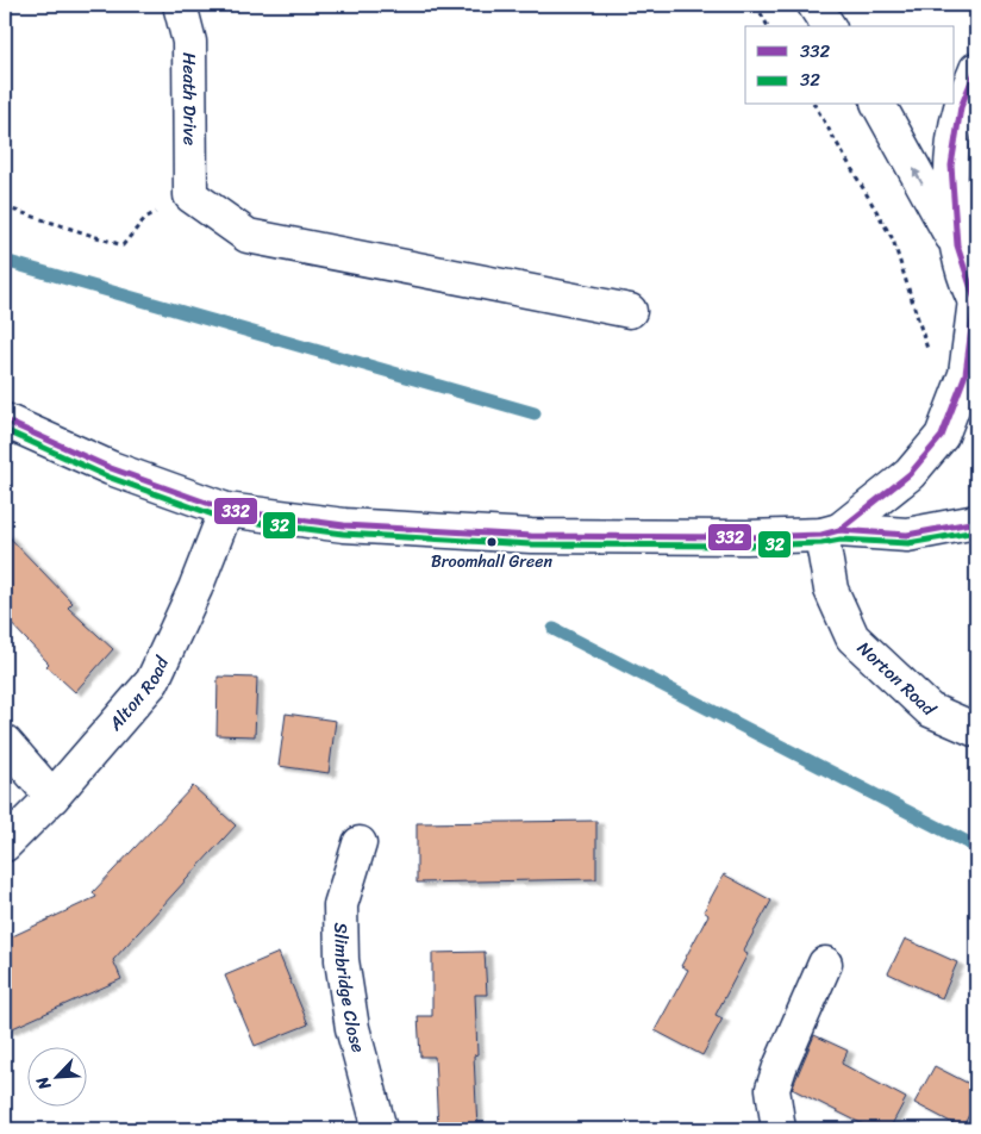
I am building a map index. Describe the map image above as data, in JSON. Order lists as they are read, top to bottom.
{
  "streets": {
    "main road": [
      "Heath Drive",
      "Norton Road",
      "Alton Road",
      "Slimbridge Close"
    ]
  },
  "places": ["Broomhall Green"],
  "lines": ["transit line 332", "transit line 32"],
  "legend": ["332", "32"],
  "north": "bottom left"
}
